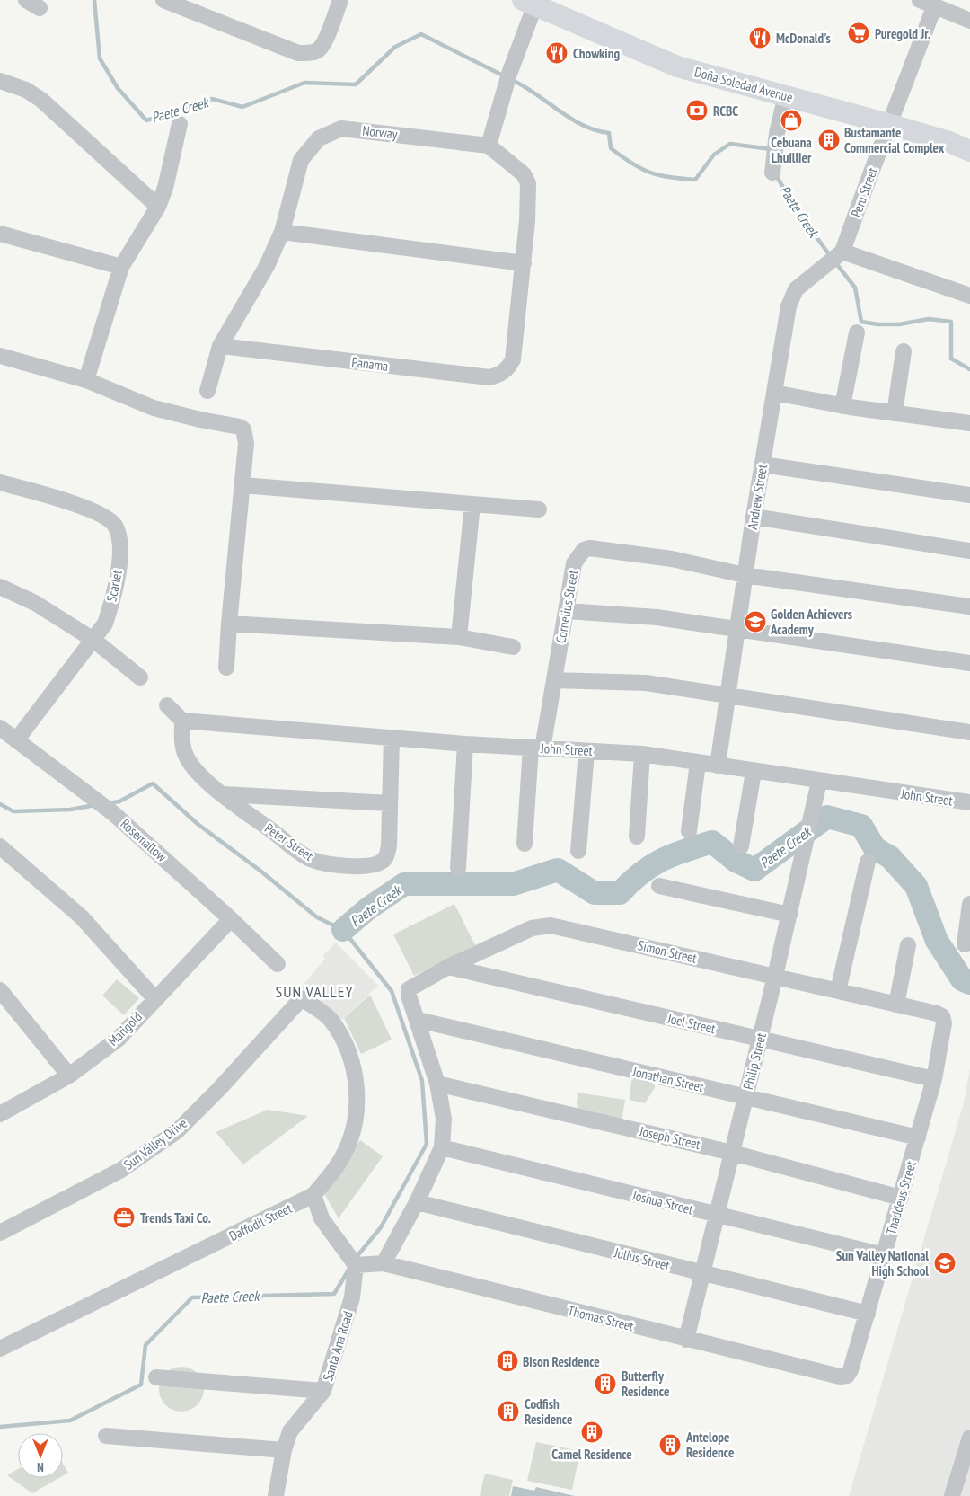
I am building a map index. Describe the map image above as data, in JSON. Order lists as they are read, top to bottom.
{
  "streets": {
    "main road": ["Doña Soledad Avenue"],
    "street": [
      "Norway",
      "Peru Street",
      "Panama",
      "Andrew Street",
      "Scarlet",
      "Cornelius Street",
      "John Street",
      "Rosemallow",
      "Peter Street",
      "Simon Street",
      "Joel Street",
      "Marigold",
      "Philip Street",
      "Jonathan Street",
      "Joseph Street",
      "Sun Valley Drive",
      "Thaddeus Street",
      "Joshua Street",
      "Daffodil Street",
      "Julius Street",
      "Thomas Street",
      "Santa Ana Road"
    ]
  },
  "crossings": [
    ["Doña Soledad Avenue", "Peru Street"],
    ["Norway", "Panama"],
    ["Peru Street", "Andrew Street"],
    ["Andrew Street", "Cornelius Street"],
    ["Andrew Street", "John Street"],
    ["Scarlet", "Rosemallow"],
    ["Cornelius Street", "John Street"],
    ["John Street", "Peter Street"],
    ["John Street", "Philip Street"],
    ["Rosemallow", "Marigold"],
    ["Simon Street", "Joel Street"],
    ["Simon Street", "Philip Street"],
    ["Simon Street", "Jonathan Street"],
    ["Simon Street", "Thaddeus Street"],
    ["Joel Street", "Philip Street"],
    ["Joel Street", "Thaddeus Street"],
    ["Philip Street", "Jonathan Street"],
    ["Philip Street", "Joseph Street"],
    ["Philip Street", "Joshua Street"],
    ["Philip Street", "Julius Street"],
    ["Philip Street", "Thomas Street"],
    ["Jonathan Street", "Thaddeus Street"],
    ["Joseph Street", "Thaddeus Street"],
    ["Sun Valley Drive", "Daffodil Street"],
    ["Thaddeus Street", "Joshua Street"],
    ["Thaddeus Street", "Julius Street"],
    ["Thaddeus Street", "Thomas Street"],
    ["Thomas Street", "Santa Ana Road"]
  ],
  "districts": ["SUN VALLEY"],
  "water": ["Paete Creek"],
  "places": {
    "supermarket": ["Puregold Jr."],
    "restaurant": ["McDonald's", "Chowking"],
    "bank": ["RCBC"],
    "shop": ["Cebuana Lhuillier"],
    "building": [
      "Bustamante Commercial Complex",
      "Bison Residence",
      "Butterfly Residence",
      "Codfish Residence",
      "Camel Residence",
      "Antelope Residence"
    ],
    "school or university": ["Golden Achievers Academy", "Sun Valley National High School"],
    "office": ["Trends Taxi Co."]
  },
  "north": "bottom"
}
